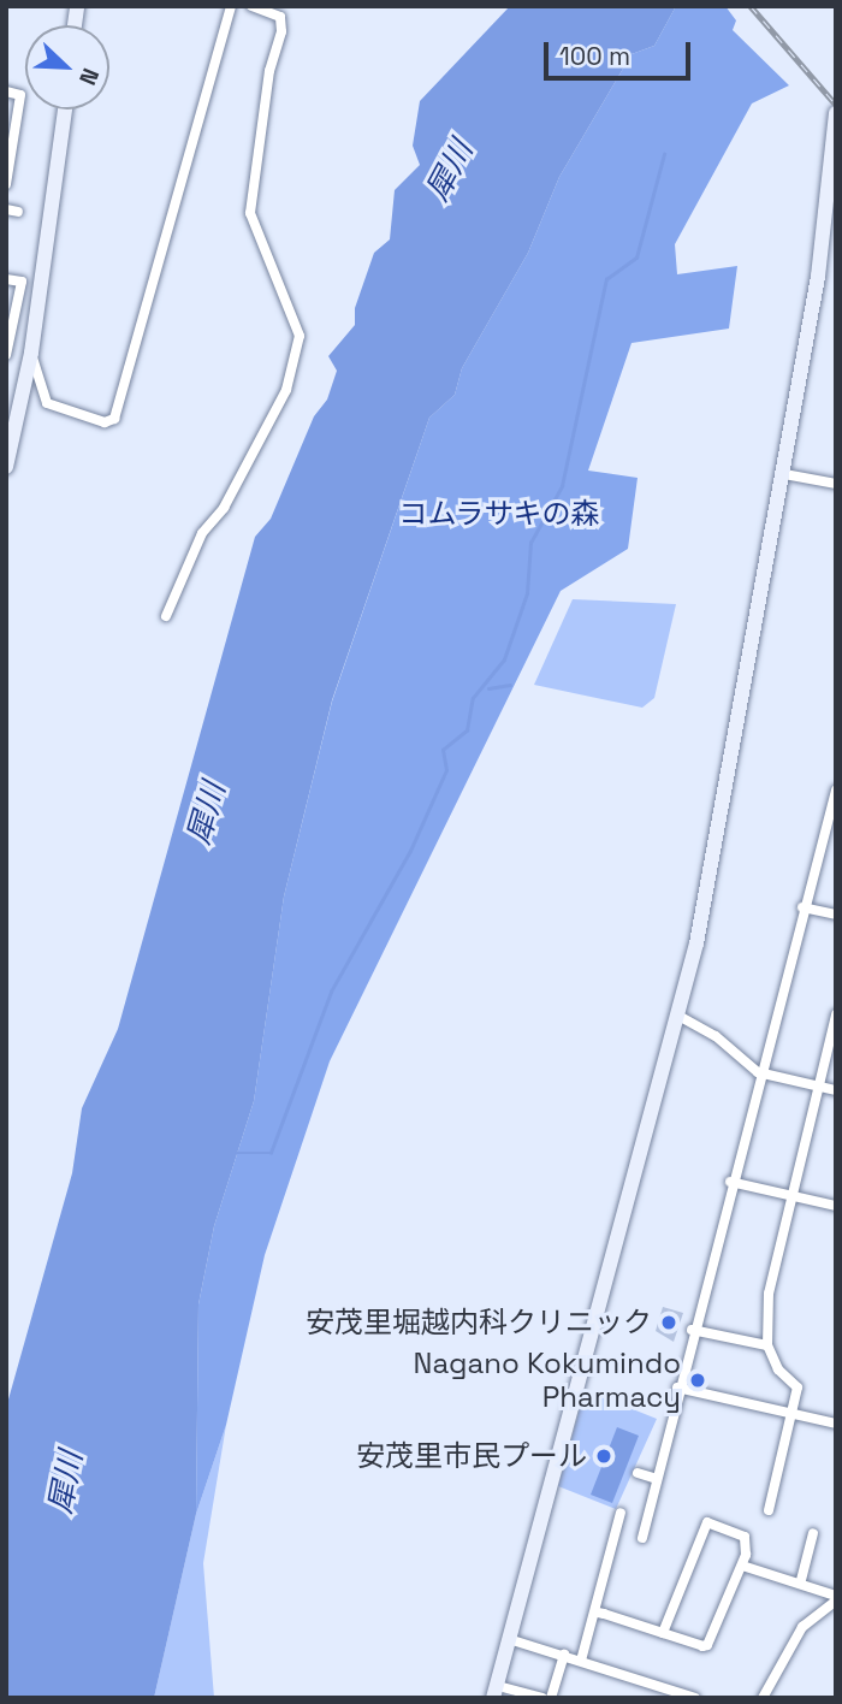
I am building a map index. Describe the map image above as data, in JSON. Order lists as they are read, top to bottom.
{
  "water": ["犀川"],
  "parks": ["コムラサキの森"],
  "places": ["安茂里堀越内科クリニック", "Nagano Kokumindo Pharmacy", "安茂里市民プール"],
  "scale_bar": "100 m",
  "north": "bottom right"
}
